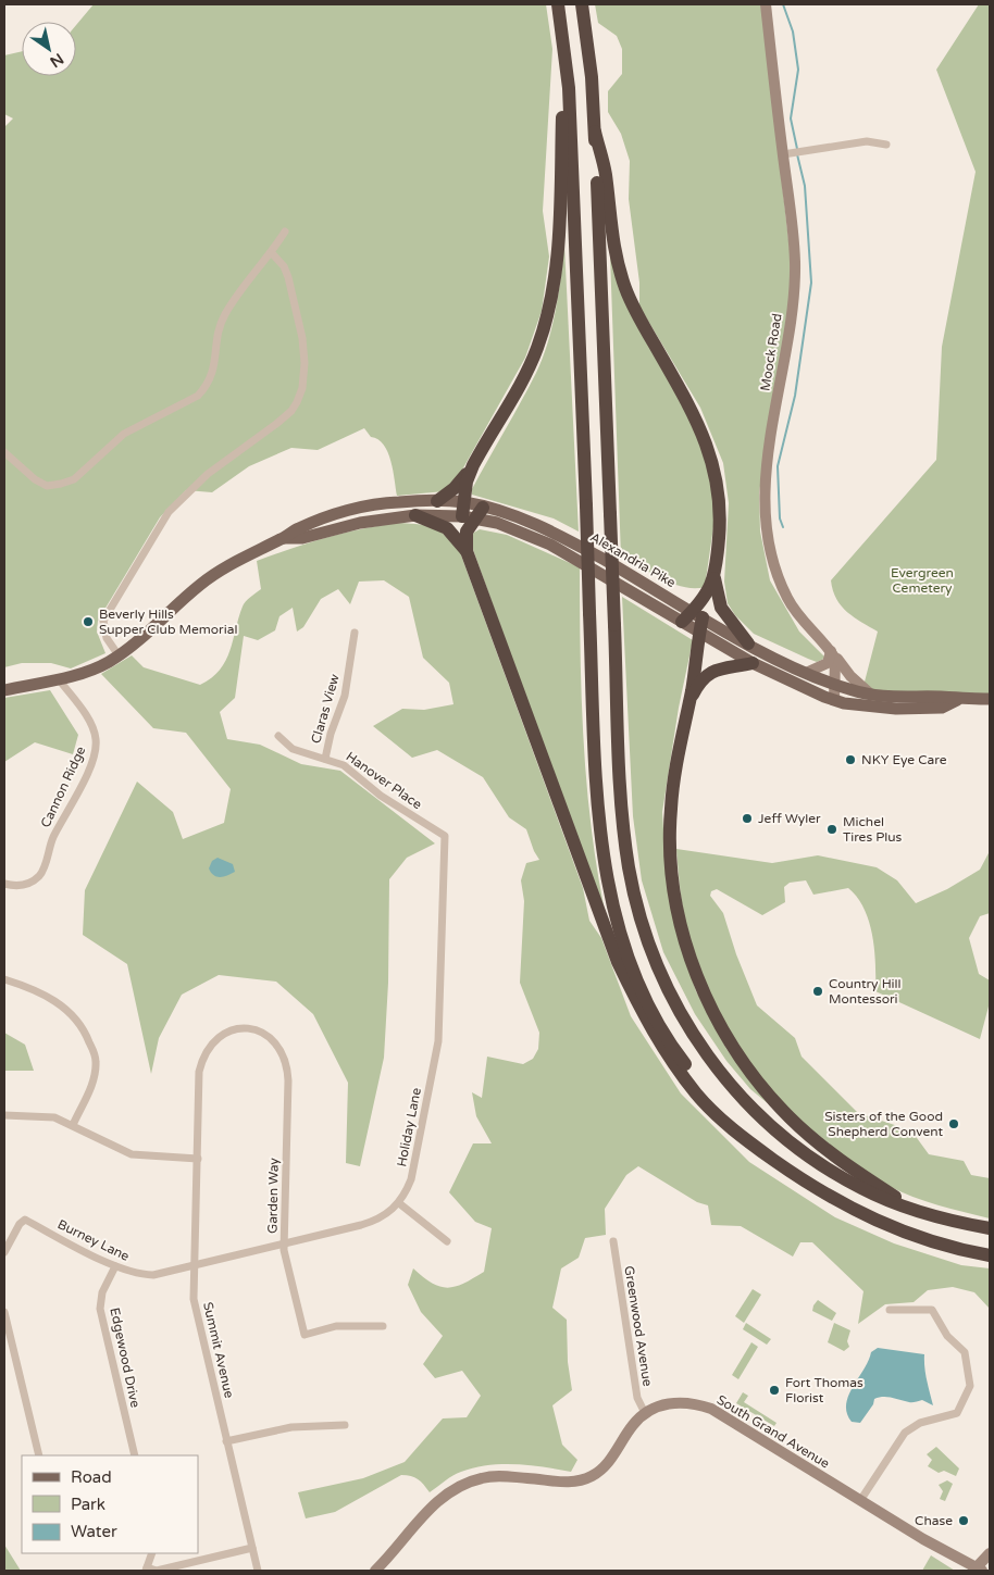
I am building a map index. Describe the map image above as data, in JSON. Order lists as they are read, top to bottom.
{
  "streets": {
    "main road": ["Moock Road", "Alexandria Pike", "South Grand Avenue"],
    "street": [
      "Claras View",
      "Hanover Place",
      "Cannon Ridge",
      "Holiday Lane",
      "Garden Way",
      "Burney Lane",
      "Greenwood Avenue",
      "Summit Avenue",
      "Edgewood Drive"
    ]
  },
  "crossings": [
    ["Moock Road", "Alexandria Pike"],
    ["Alexandria Pike", "Cannon Ridge"],
    ["Claras View", "Hanover Place"],
    ["Hanover Place", "Holiday Lane"],
    ["Holiday Lane", "Garden Way"],
    ["Holiday Lane", "Burney Lane"],
    ["Holiday Lane", "Summit Avenue"],
    ["Garden Way", "Summit Avenue"],
    ["Burney Lane", "Summit Avenue"],
    ["Burney Lane", "Edgewood Drive"],
    ["Greenwood Avenue", "South Grand Avenue"]
  ],
  "parks": ["Evergreen Cemetery"],
  "places": [
    "Beverly Hills Supper Club Memorial",
    "NKY Eye Care",
    "Jeff Wyler",
    "Michel Tires Plus",
    "Country Hill Montessori",
    "Sisters of the Good Shepherd Convent",
    "Fort Thomas Florist",
    "Chase"
  ],
  "legend": ["Road", "Park", "Water"],
  "north": "bottom right"
}
